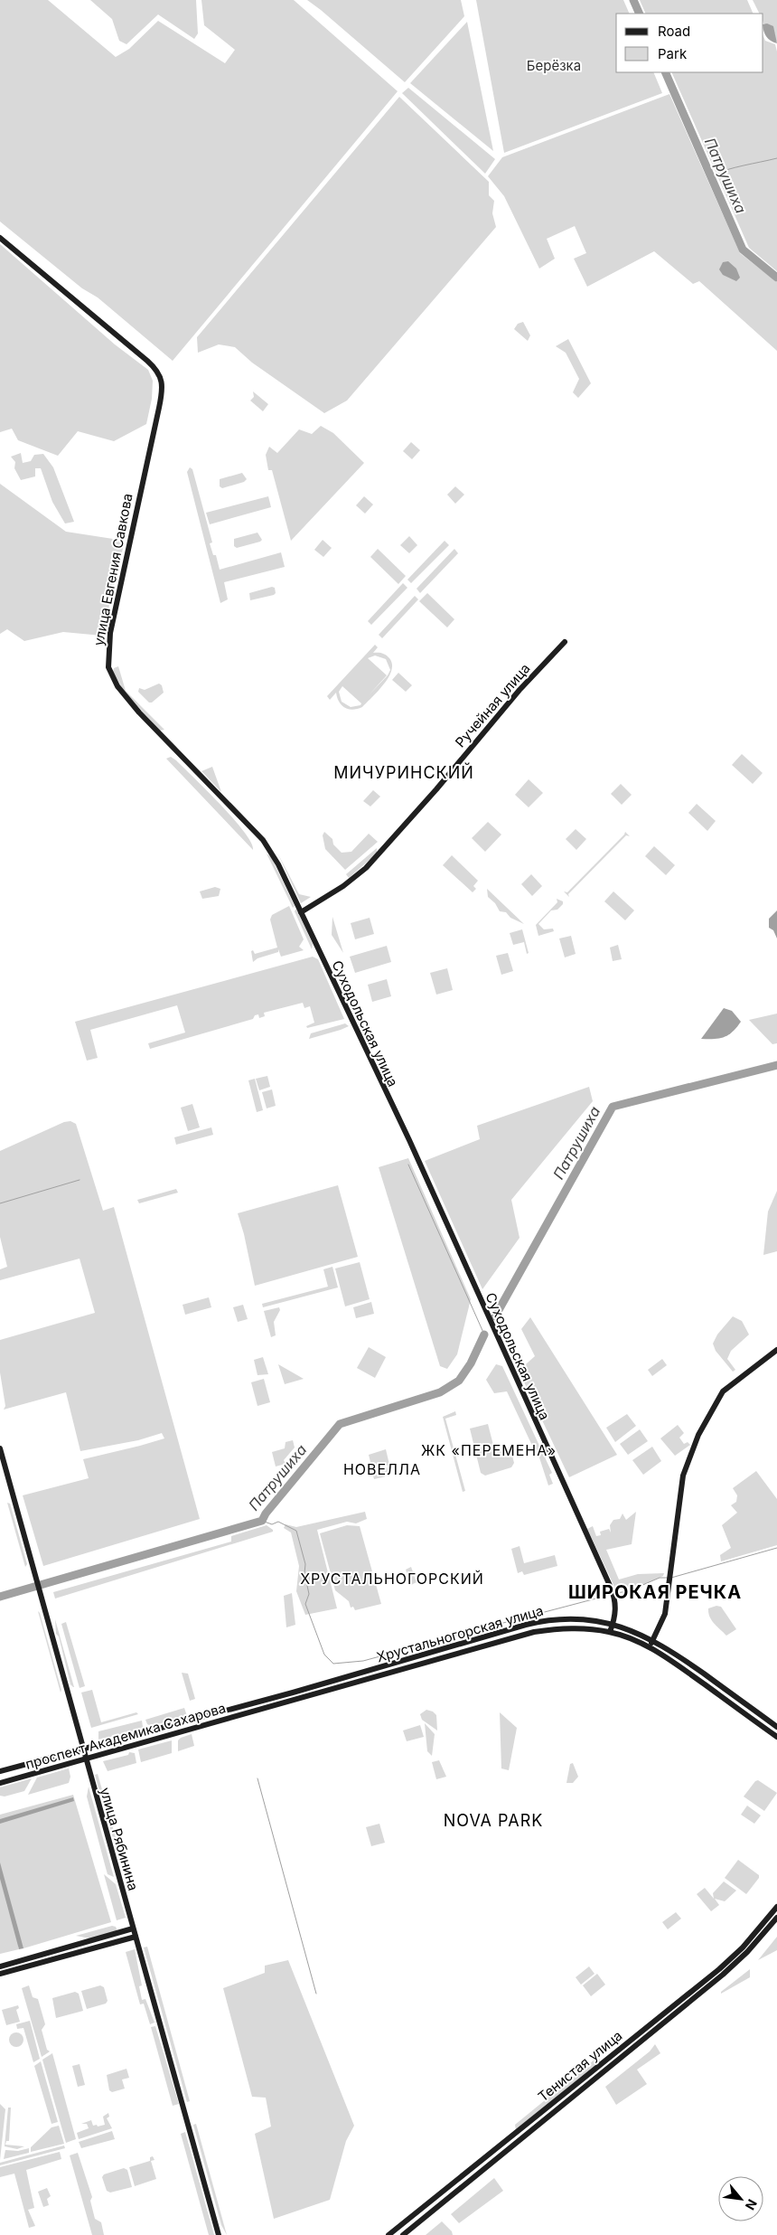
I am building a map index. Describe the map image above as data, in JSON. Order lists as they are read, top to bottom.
{
  "streets": {
    "street": [
      "улица Евгения Савкова",
      "Ручейная улица",
      "Суходольская улица",
      "Хрустальногорская улица",
      "проспект Академика Сахарова",
      "улица Рябинина",
      "Тенистая улица"
    ]
  },
  "crossings": [
    ["улица Евгения Савкова", "Ручейная улица"],
    ["улица Евгения Савкова", "Суходольская улица"],
    ["Ручейная улица", "Суходольская улица"],
    ["Суходольская улица", "Хрустальногорская улица"],
    ["Хрустальногорская улица", "проспект Академика Сахарова"],
    ["проспект Академика Сахарова", "улица Рябинина"]
  ],
  "districts": [
    "МИЧУРИНСКИЙ",
    "ЖК «ПЕРЕМЕНА»",
    "НОВЕЛЛА",
    "ХРУСТАЛЬНОГОРСКИЙ",
    "ШИРОКАЯ РЕЧКА",
    "NOVA PARK"
  ],
  "water": ["Патрушиха"],
  "parks": ["Берёзка"],
  "legend": ["Road", "Park"],
  "north": "bottom right"
}
